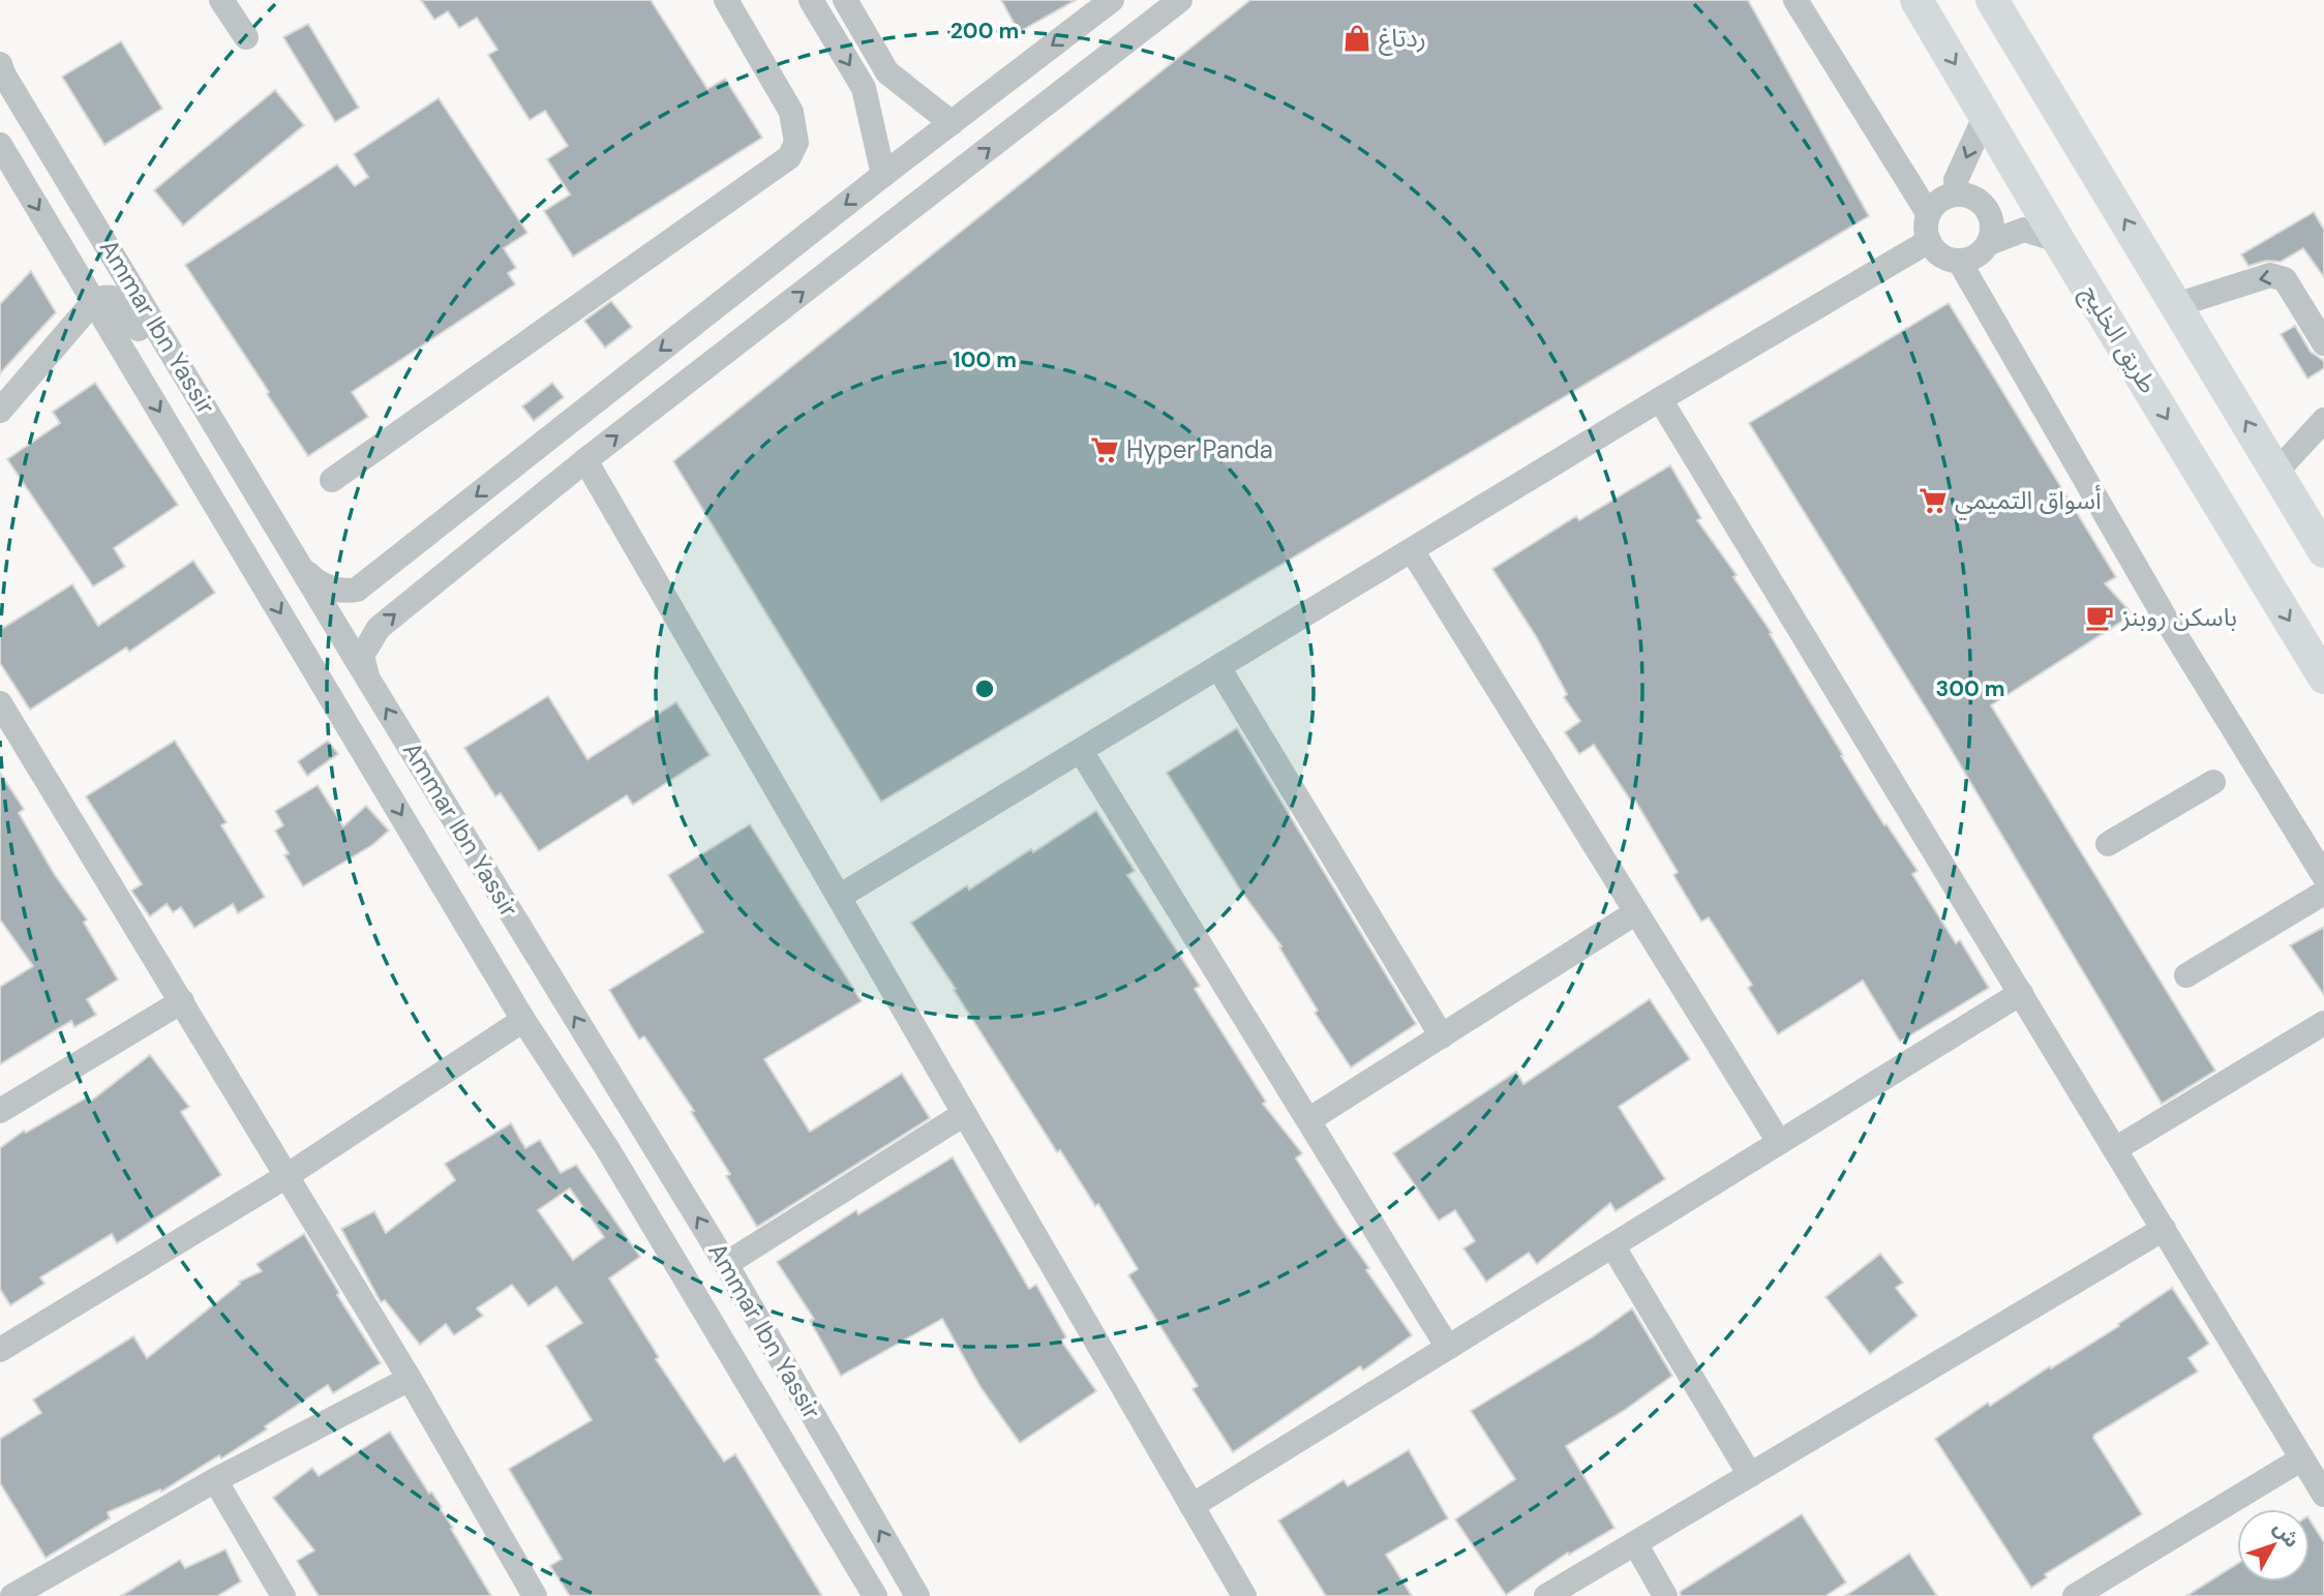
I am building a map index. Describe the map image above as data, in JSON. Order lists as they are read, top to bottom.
{
  "streets": {
    "main road": ["طريق الخليج"],
    "street": ["Ammar Ibn Yassir"]
  },
  "places": {
    "shop": ["ردتاغ"],
    "supermarket": ["Hyper Panda", "أسواق التميمي"],
    "cafe": ["باسكن روبنز"]
  },
  "north": "top right",
  "rings": ["200 m", "100 m", "300 m"]
}
